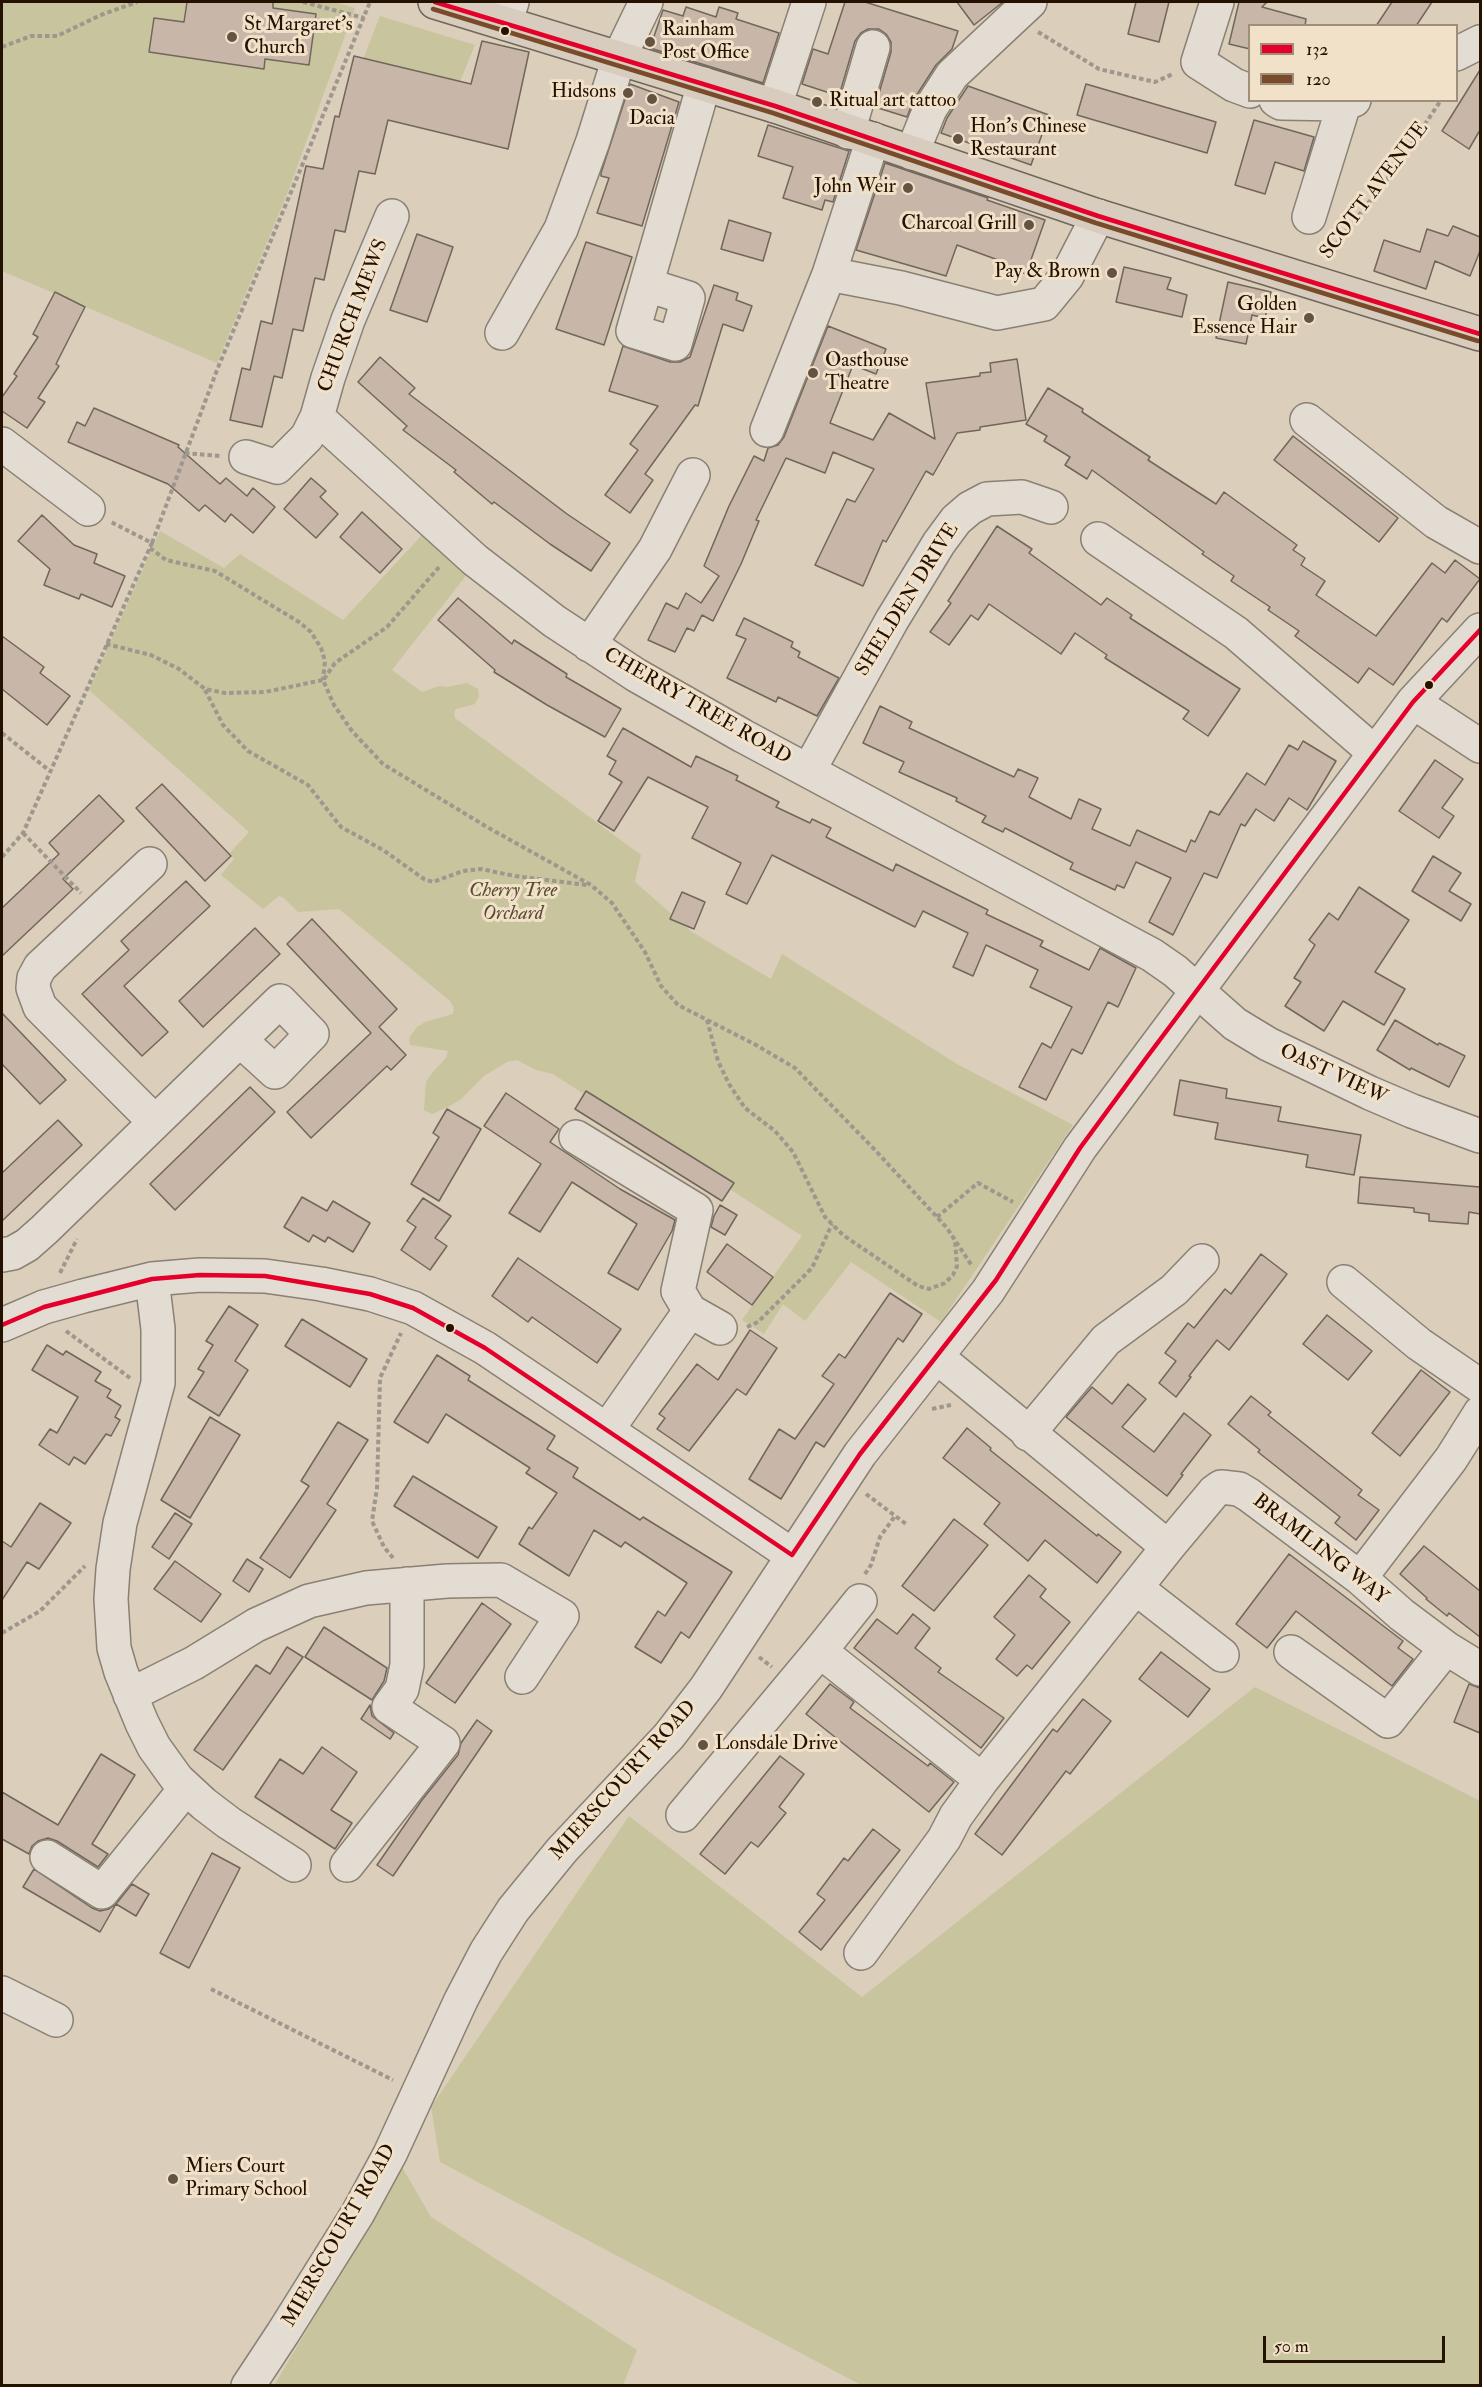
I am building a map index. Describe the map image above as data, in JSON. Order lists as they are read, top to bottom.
{
  "streets": {
    "street": [
      "CHURCH MEWS",
      "SHELDEN DRIVE",
      "CHERRY TREE ROAD",
      "OAST VIEW",
      "BRAMLING WAY",
      "MIERSCOURT ROAD"
    ],
    "path": ["SCOTT AVENUE"]
  },
  "crossings": [
    ["CHURCH MEWS", "CHERRY TREE ROAD"],
    ["SHELDEN DRIVE", "CHERRY TREE ROAD"],
    ["CHERRY TREE ROAD", "OAST VIEW"],
    ["CHERRY TREE ROAD", "MIERSCOURT ROAD"],
    ["OAST VIEW", "MIERSCOURT ROAD"]
  ],
  "parks": ["Cherry Tree Orchard"],
  "places": [
    "St Margaret's Church",
    "Rainham Post Office",
    "Hidsons",
    "Dacia",
    "Ritual art tattoo",
    "Hon's Chinese Restaurant",
    "John Weir",
    "Charcoal Grill",
    "Pay & Brown",
    "Golden Essence Hair",
    "Oasthouse Theatre",
    "Lonsdale Drive",
    "Miers Court Primary School"
  ],
  "lines": ["transit line 132", "transit line 120"],
  "legend": ["132", "120"],
  "scale_bar": "50 m"
}
